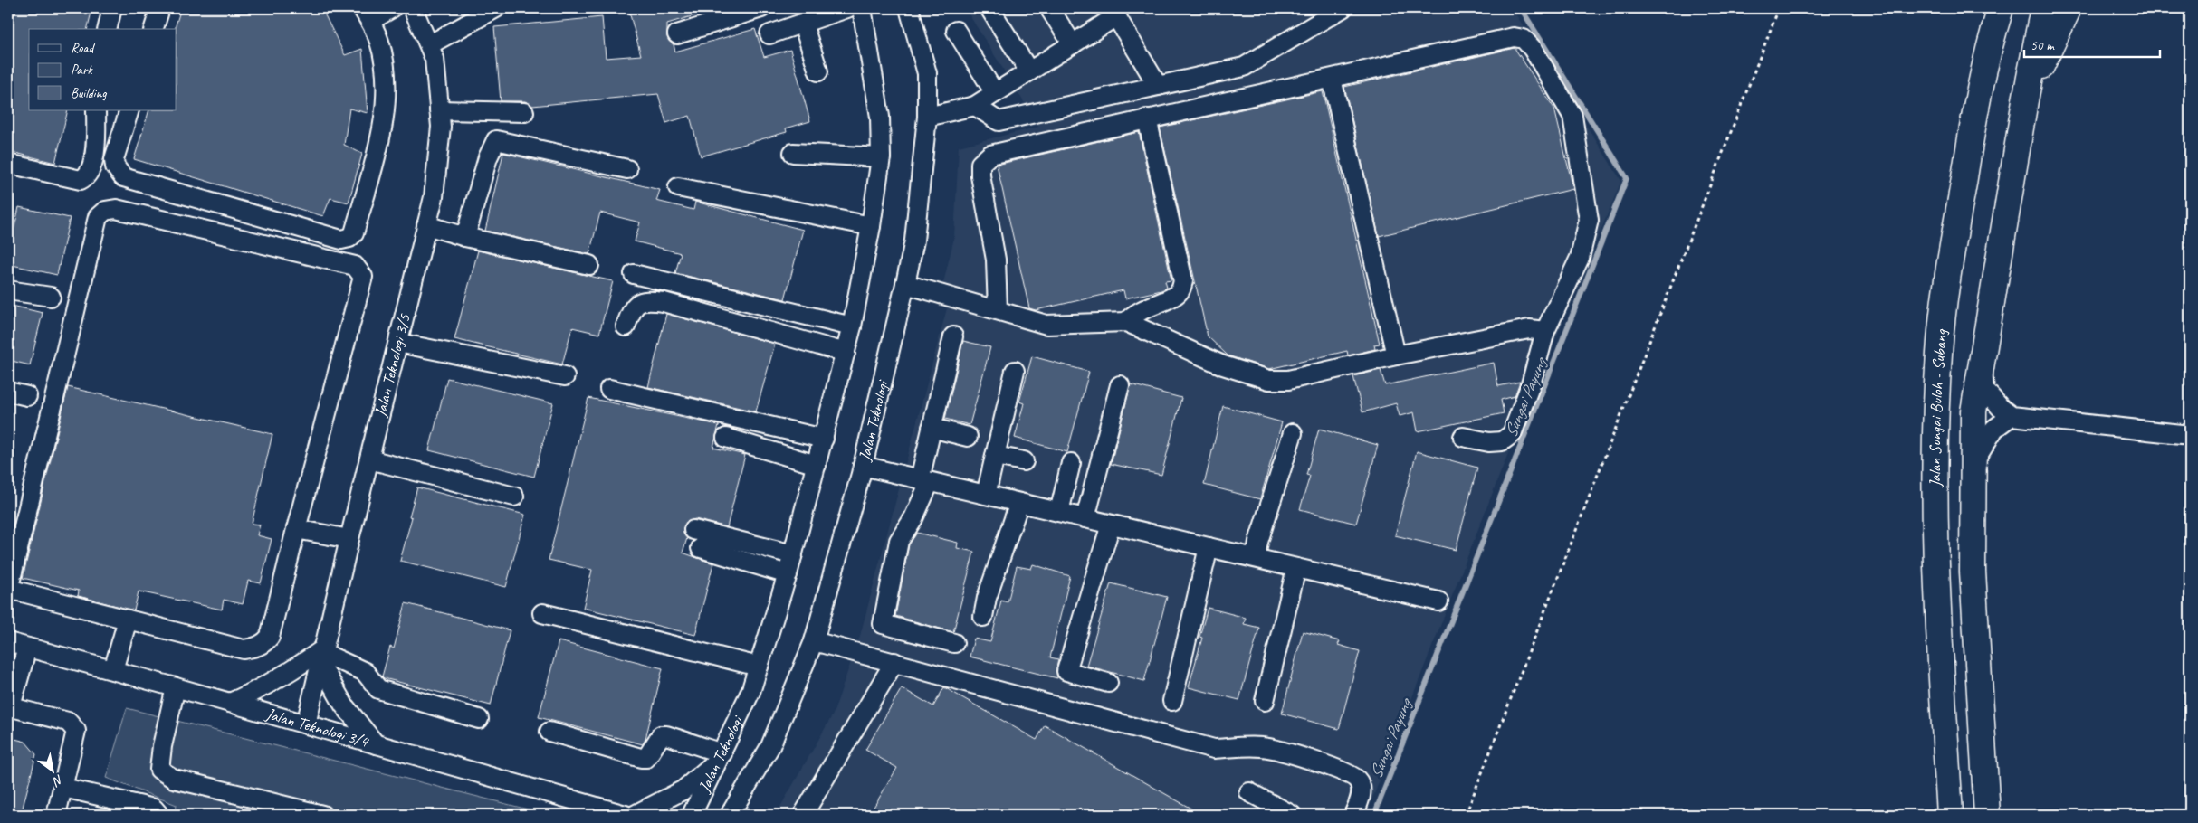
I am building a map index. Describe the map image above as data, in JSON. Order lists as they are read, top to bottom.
{
  "streets": {
    "highway": ["Jalan Sungai Buloh - Subang"],
    "street": ["Jalan Teknologi 3/5", "Jalan Teknologi", "Jalan Teknologi 3/4"]
  },
  "crossings": [
    ["Jalan Teknologi 3/5", "Jalan Teknologi 3/4"]
  ],
  "water": ["Sungai Payung"],
  "legend": ["Road", "Park", "Building"],
  "scale_bar": "50 m",
  "north": "bottom right"
}
